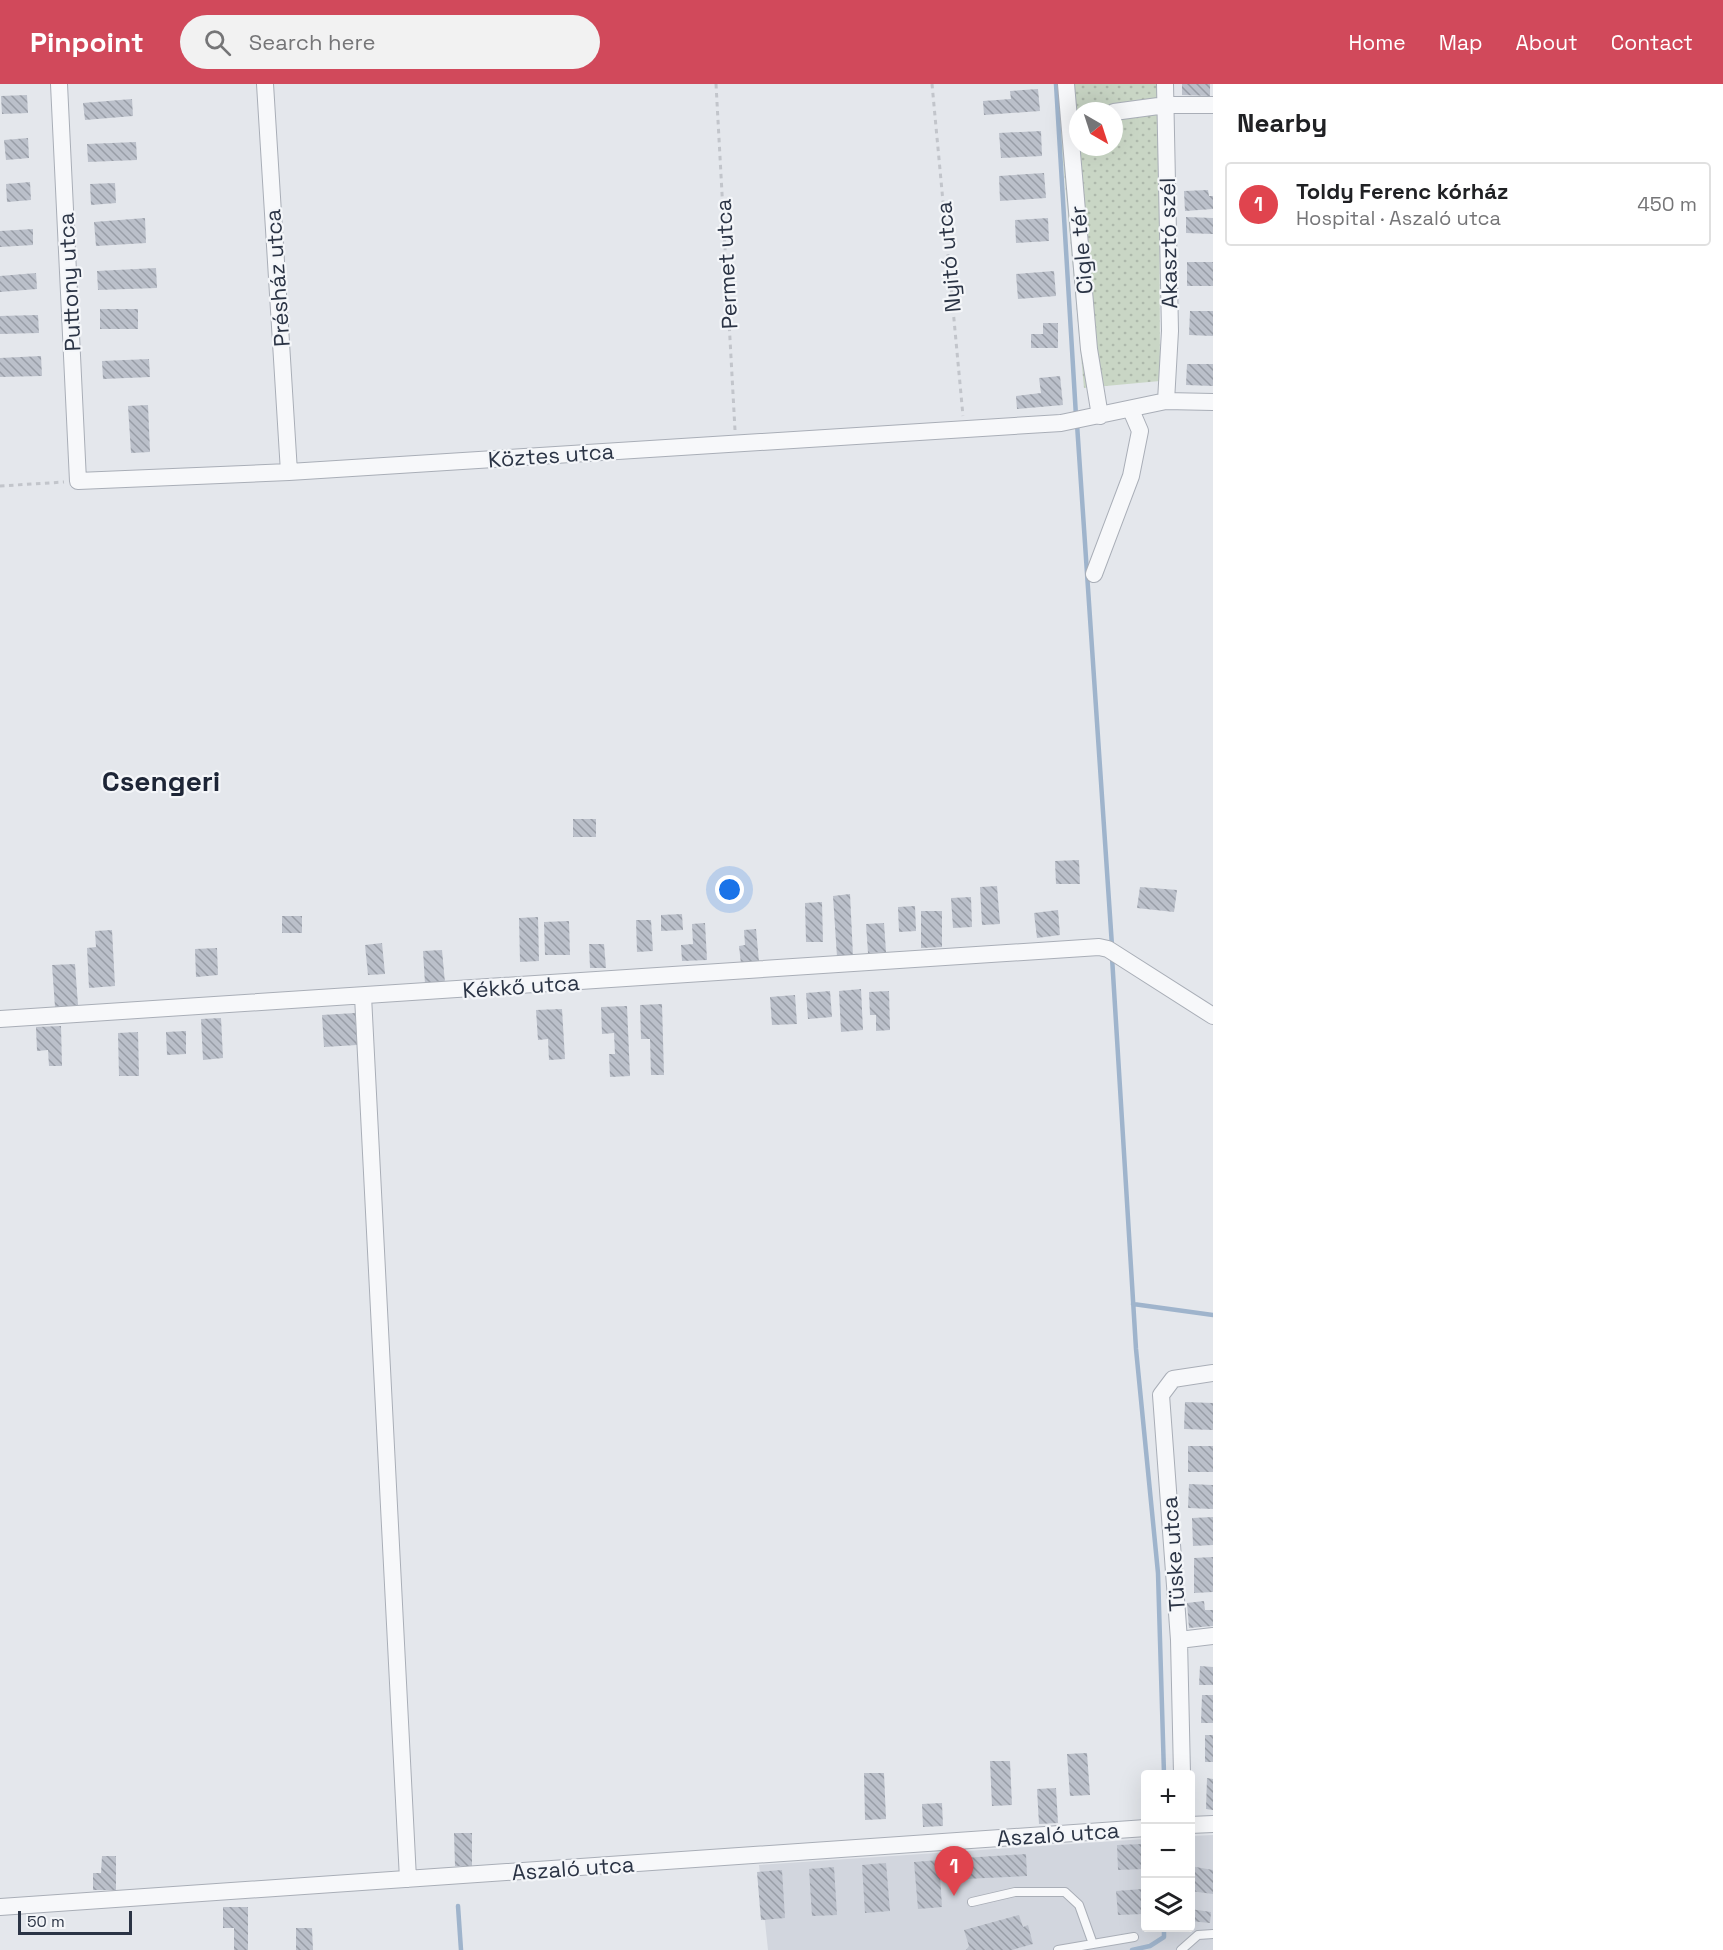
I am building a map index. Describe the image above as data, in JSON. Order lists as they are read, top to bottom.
{
  "streets": {
    "street": [
      "Akasztó szél",
      "Cigle tér",
      "Présház utca",
      "Puttony utca",
      "Köztes utca",
      "Kékkő utca",
      "Tüske utca",
      "Aszaló utca"
    ],
    "path": ["Nyitó utca", "Permet utca"]
  },
  "crossings": [
    ["Akasztó szél", "Köztes utca"],
    ["Cigle tér", "Köztes utca"],
    ["Nyitó utca", "Köztes utca"],
    ["Permet utca", "Köztes utca"],
    ["Présház utca", "Köztes utca"],
    ["Puttony utca", "Köztes utca"]
  ],
  "districts": ["Csengeri"],
  "scale_bar": "50 m",
  "north": "bottom right",
  "page": {
    "header": "Pinpoint",
    "search": "Search here",
    "nav": [
      "Home",
      "Map",
      "About",
      "Contact"
    ],
    "heading": "Nearby",
    "list": [
      {
        "mark": "1",
        "name": "Toldy Ferenc kórház",
        "note": "Hospital · Aszaló utca",
        "value": "450 m"
      }
    ],
    "map_buttons": ["+", "−"],
    "pins": "1",
    "scale": "50 m"
  }
}
